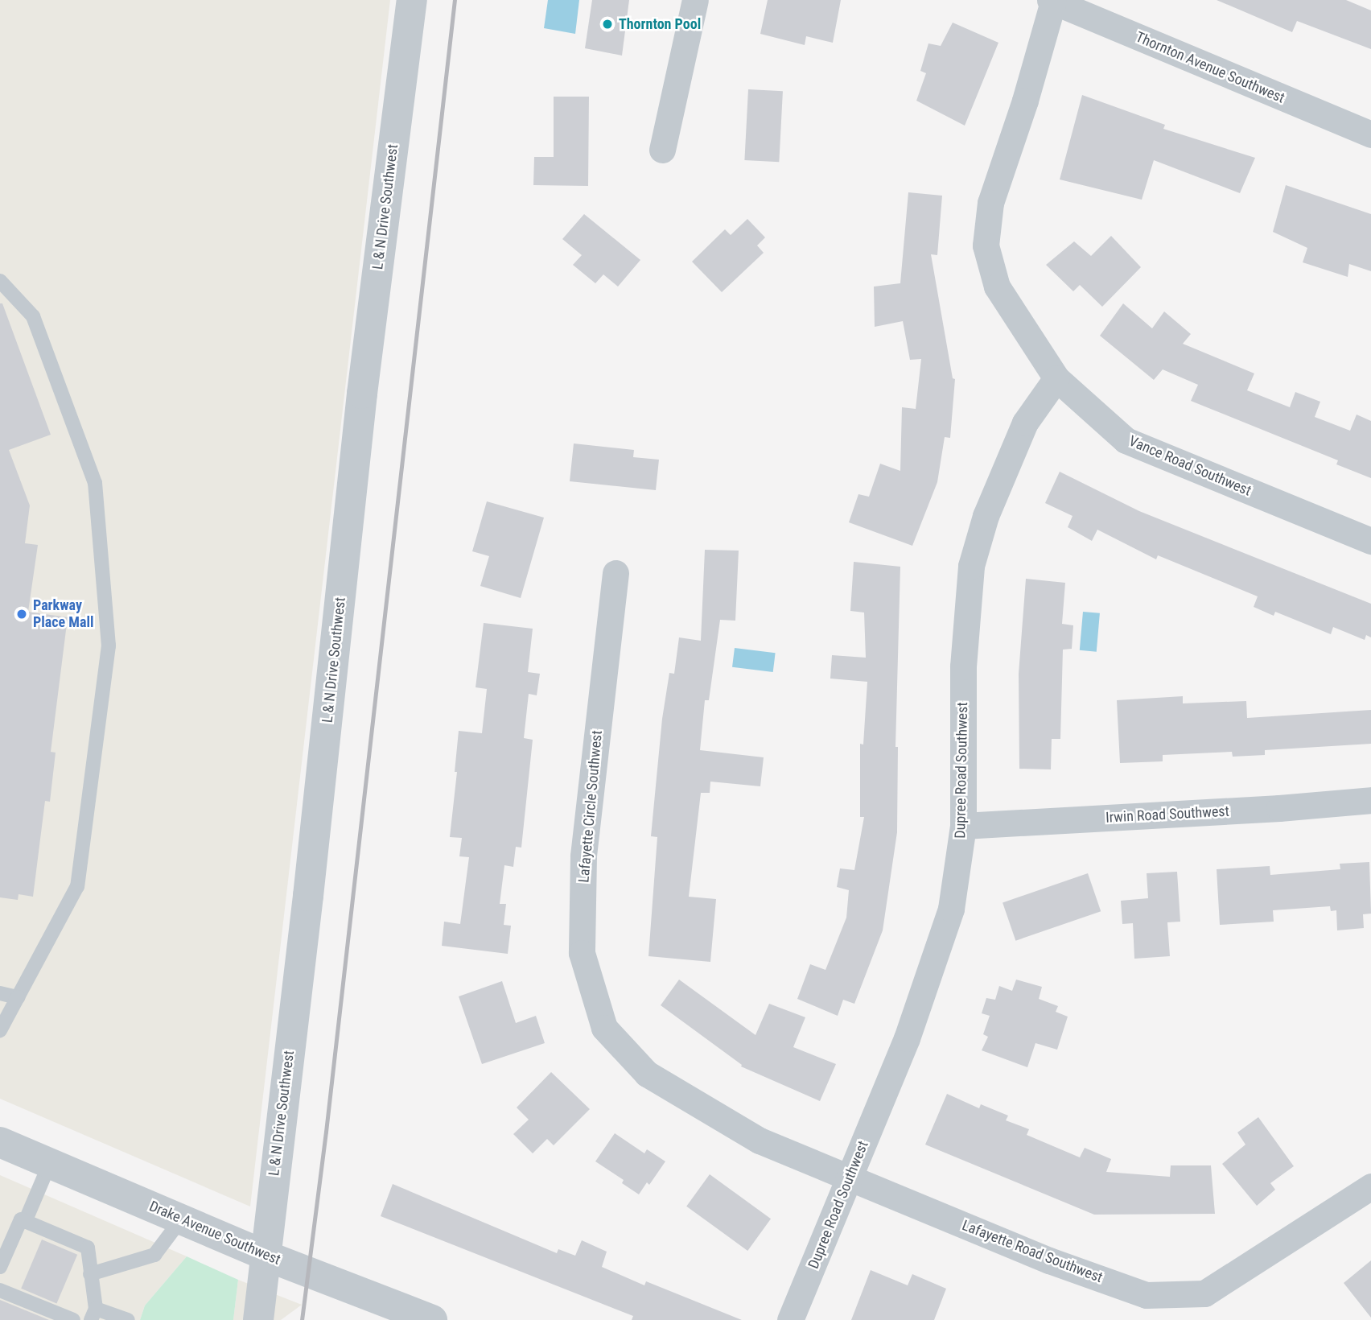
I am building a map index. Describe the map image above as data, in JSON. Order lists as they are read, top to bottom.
{
  "streets": {
    "street": [
      "Thornton Avenue Southwest",
      "L & N Drive Southwest",
      "Vance Road Southwest",
      "Dupree Road Southwest",
      "Lafayette Circle Southwest",
      "Irwin Road Southwest",
      "Drake Avenue Southwest",
      "Lafayette Road Southwest"
    ]
  },
  "crossings": [
    ["Thornton Avenue Southwest", "Vance Road Southwest"],
    ["L & N Drive Southwest", "Drake Avenue Southwest"],
    ["Vance Road Southwest", "Dupree Road Southwest"],
    ["Dupree Road Southwest", "Irwin Road Southwest"],
    ["Dupree Road Southwest", "Lafayette Road Southwest"],
    ["Lafayette Circle Southwest", "Lafayette Road Southwest"]
  ],
  "places": ["Thornton Pool", "Parkway Place Mall"]
}
